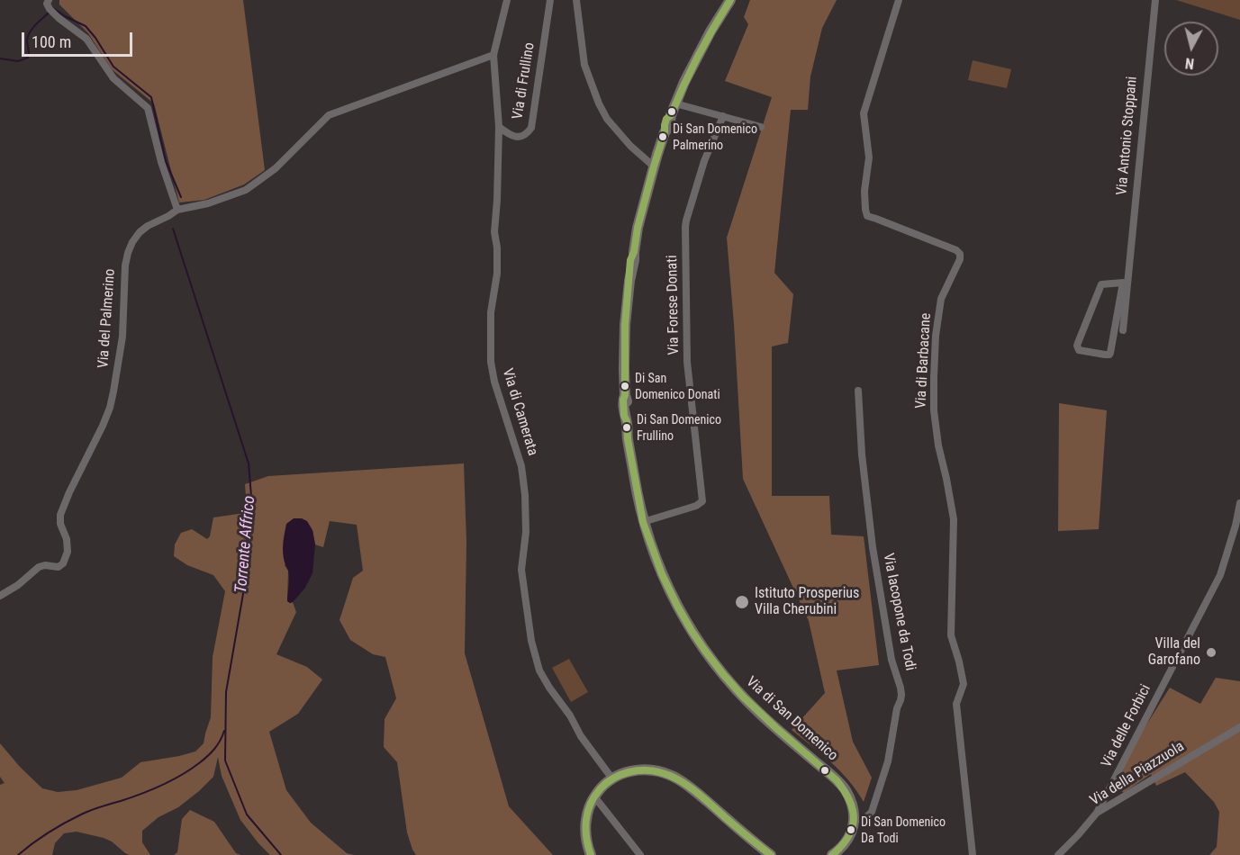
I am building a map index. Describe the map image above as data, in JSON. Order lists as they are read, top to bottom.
{
  "streets": {
    "main road": ["Via di San Domenico"],
    "street": [
      "Via di Frullino",
      "Via Antonio Stoppani",
      "Via Forese Donati",
      "Via del Palmerino",
      "Via di Barbacane",
      "Via di Camerata",
      "Via Iacopone da Todi",
      "Via delle Forbici",
      "Via della Piazzuola"
    ]
  },
  "crossings": [
    ["Via di Frullino", "Via di Camerata"],
    ["Via Forese Donati", "Via di San Domenico"],
    ["Via del Palmerino", "Via di Camerata"],
    ["Via Iacopone da Todi", "Via di San Domenico"],
    ["Via delle Forbici", "Via della Piazzuola"]
  ],
  "water": ["Torrente Affrico"],
  "places": [
    "Di San Domenico Palmerino",
    "Di San Domenico Donati",
    "Di San Domenico Frullino",
    "Istituto Prosperius Villa Cherubini",
    "Villa del Garofano",
    "Di San Domenico Da Todi"
  ],
  "scale_bar": "100 m",
  "north": "bottom"
}
